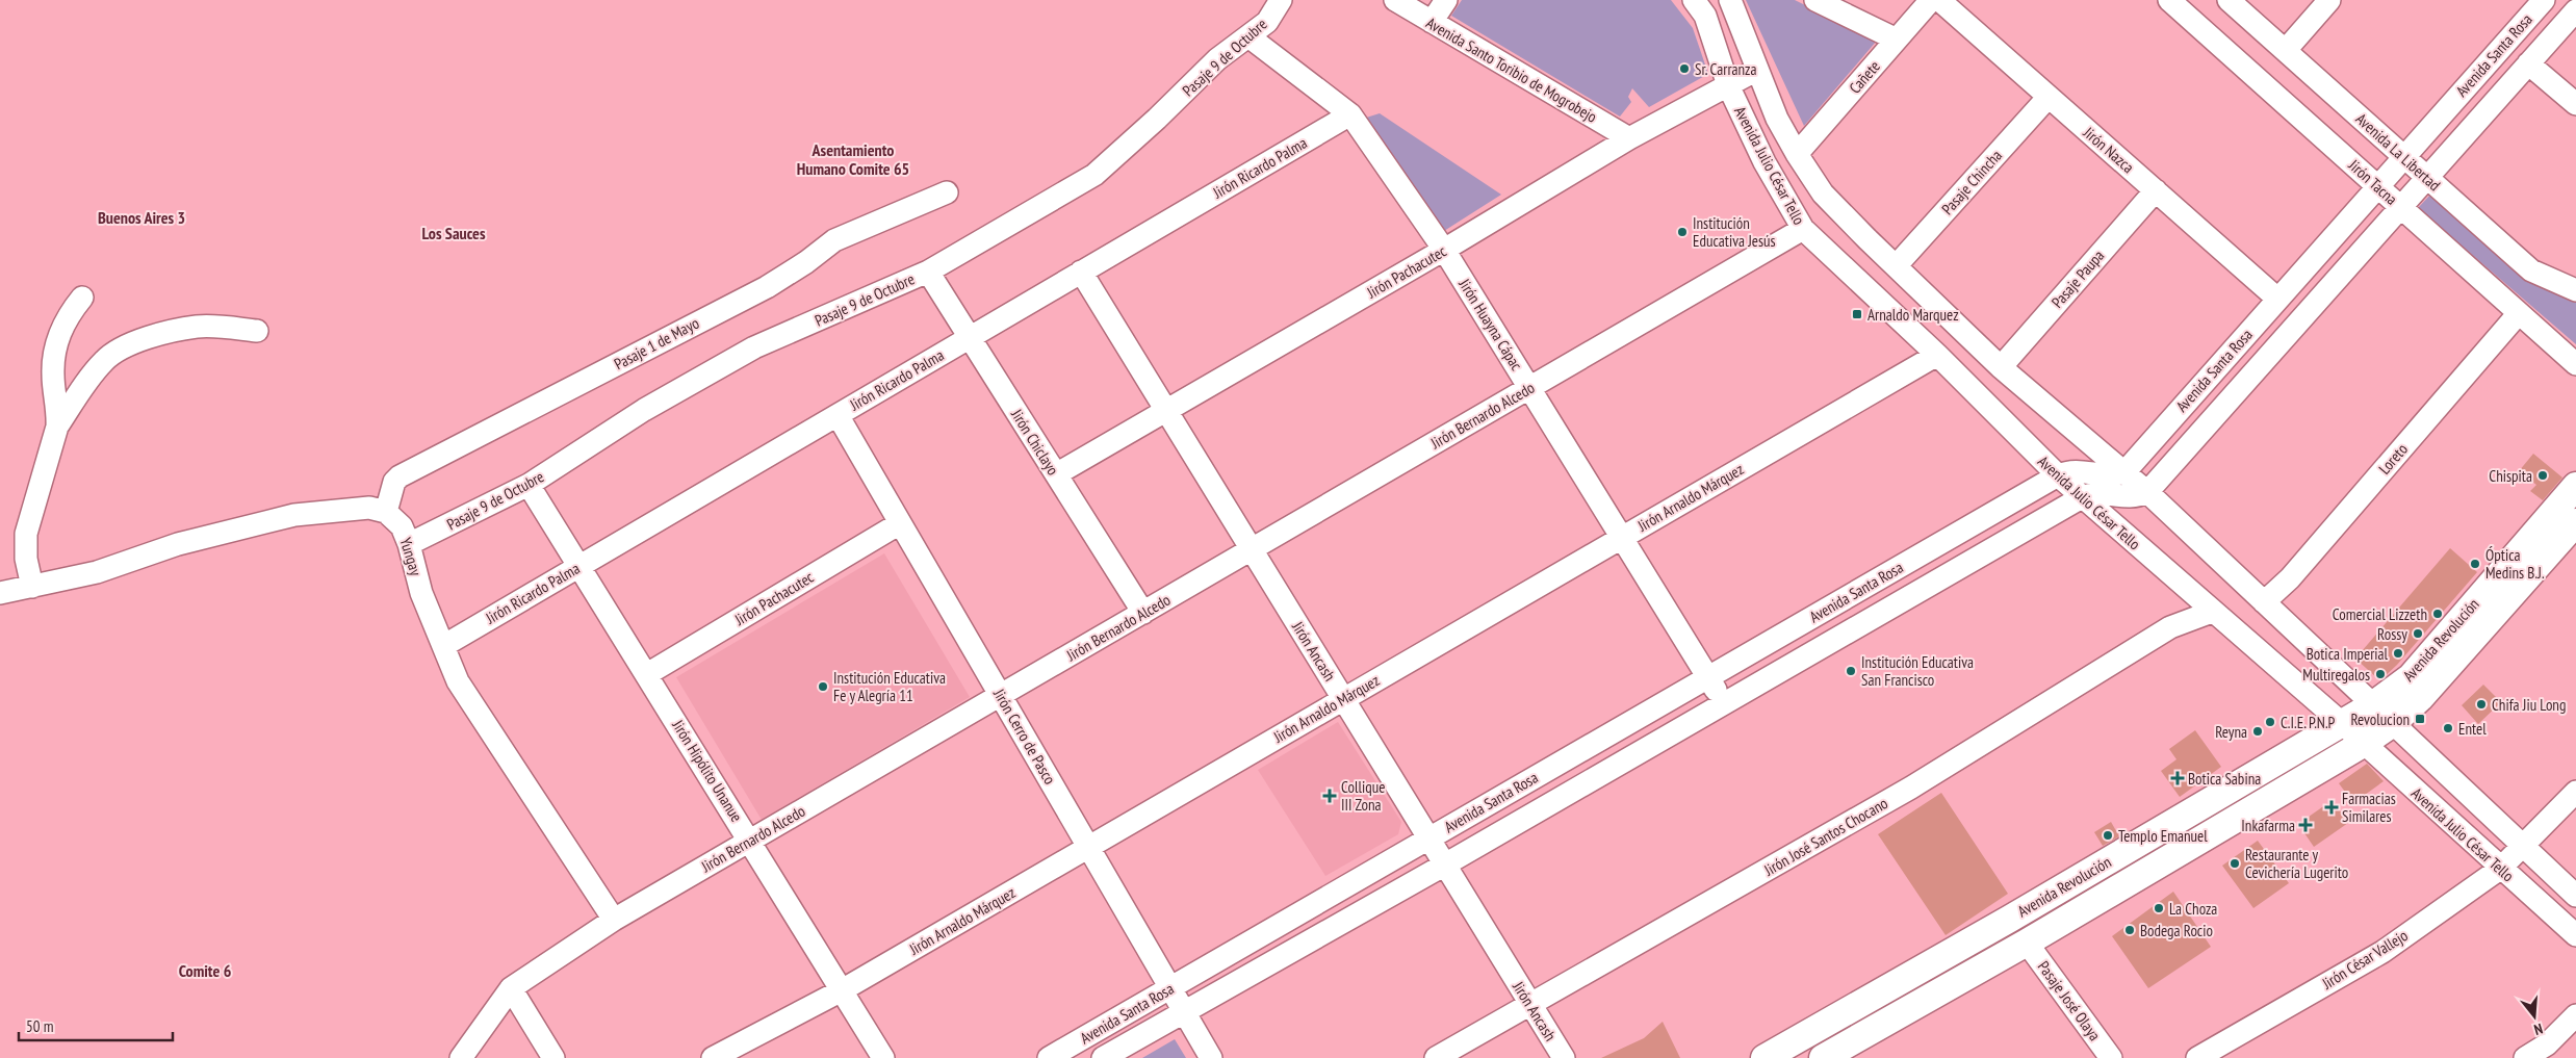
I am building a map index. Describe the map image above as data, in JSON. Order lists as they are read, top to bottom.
{
  "streets": {
    "main road": ["Avenida Revolución"],
    "street": [
      "Avenida Santa Rosa",
      "Pasaje 9 de Octubre",
      "Avenida Santo Toribio de Mogrobejo",
      "Cañete",
      "Jirón Nazca",
      "Avenida La Libertad",
      "Avenida Julio César Tello",
      "Jirón Ricardo Palma",
      "Pasaje Chincha",
      "Jirón Tacna",
      "Jirón Pachacutec",
      "Pasaje Paupa",
      "Jirón Huayna Cápac",
      "Pasaje 1 de Mayo",
      "Jirón Bernardo Alcedo",
      "Jirón Chiclayo",
      "Loreto",
      "Jirón Arnaldo Márquez",
      "Yungay",
      "Jirón Ancash",
      "Jirón Cerro de Pasco",
      "Jirón Hipólito Unanue",
      "Jirón José Santos Chocano",
      "Jirón César Vallejo",
      "Pasaje José Olaya"
    ]
  },
  "crossings": [
    ["Avenida Santa Rosa", "Jirón Nazca"],
    ["Avenida Santa Rosa", "Avenida La Libertad"],
    ["Avenida Santa Rosa", "Avenida Julio César Tello"],
    ["Avenida Santa Rosa", "Jirón Tacna"],
    ["Avenida Santa Rosa", "Jirón Huayna Cápac"],
    ["Avenida Santa Rosa", "Jirón Ancash"],
    ["Avenida Santa Rosa", "Jirón Cerro de Pasco"],
    ["Pasaje 9 de Octubre", "Jirón Huayna Cápac"],
    ["Pasaje 9 de Octubre", "Jirón Chiclayo"],
    ["Pasaje 9 de Octubre", "Yungay"],
    ["Pasaje 9 de Octubre", "Jirón Hipólito Unanue"],
    ["Avenida Santo Toribio de Mogrobejo", "Jirón Pachacutec"],
    ["Cañete", "Avenida Julio César Tello"],
    ["Jirón Nazca", "Pasaje Chincha"],
    ["Jirón Nazca", "Pasaje Paupa"],
    ["Avenida Julio César Tello", "Pasaje Chincha"],
    ["Avenida Julio César Tello", "Jirón Pachacutec"],
    ["Avenida Julio César Tello", "Pasaje Paupa"],
    ["Avenida Julio César Tello", "Jirón Bernardo Alcedo"],
    ["Avenida Julio César Tello", "Loreto"],
    ["Avenida Julio César Tello", "Jirón Arnaldo Márquez"],
    ["Avenida Julio César Tello", "Avenida Revolución"],
    ["Avenida Julio César Tello", "Jirón José Santos Chocano"],
    ["Avenida Julio César Tello", "Jirón César Vallejo"],
    ["Jirón Ricardo Palma", "Jirón Huayna Cápac"],
    ["Jirón Ricardo Palma", "Jirón Chiclayo"],
    ["Jirón Ricardo Palma", "Yungay"],
    ["Jirón Ricardo Palma", "Jirón Ancash"],
    ["Jirón Ricardo Palma", "Jirón Cerro de Pasco"],
    ["Jirón Ricardo Palma", "Jirón Hipólito Unanue"],
    ["Jirón Tacna", "Loreto"],
    ["Jirón Pachacutec", "Jirón Huayna Cápac"],
    ["Jirón Pachacutec", "Jirón Chiclayo"],
    ["Jirón Pachacutec", "Jirón Ancash"],
    ["Jirón Pachacutec", "Jirón Cerro de Pasco"],
    ["Jirón Pachacutec", "Jirón Hipólito Unanue"],
    ["Jirón Huayna Cápac", "Jirón Bernardo Alcedo"],
    ["Jirón Huayna Cápac", "Jirón Arnaldo Márquez"],
    ["Pasaje 1 de Mayo", "Yungay"],
    ["Jirón Bernardo Alcedo", "Jirón Chiclayo"],
    ["Jirón Bernardo Alcedo", "Yungay"],
    ["Jirón Bernardo Alcedo", "Jirón Ancash"],
    ["Jirón Bernardo Alcedo", "Jirón Cerro de Pasco"],
    ["Jirón Bernardo Alcedo", "Jirón Hipólito Unanue"],
    ["Jirón Arnaldo Márquez", "Jirón Ancash"],
    ["Jirón Arnaldo Márquez", "Jirón Cerro de Pasco"],
    ["Jirón Arnaldo Márquez", "Jirón Hipólito Unanue"],
    ["Avenida Revolución", "Pasaje José Olaya"],
    ["Jirón Ancash", "Jirón José Santos Chocano"]
  ],
  "districts": [
    "Asentamiento Humano Comite 65",
    "Buenos Aires 3",
    "Los Sauces",
    "Comite 6"
  ],
  "places": {
    "other": [
      "Sr. Carranza",
      "Institución Educativa Jesús",
      "Chispita",
      "Óptica Medins B.J.",
      "Comercial Lizzeth",
      "Rossy",
      "Botica Imperial",
      "Institución Educativa San Francisco",
      "Multiregalos",
      "Institución Educativa Fe y Alegría 11",
      "Chifa Jiu Long",
      "C.I.E. P.N.P",
      "Entel",
      "Reyna",
      "Templo Emanuel",
      "Restaurante y Cevichería Lugerito",
      "La Choza",
      "Bodega Rocio"
    ],
    "transit": ["Arnaldo Marquez", "Revolucion"],
    "health": [
      "Botica Sabina",
      "Collique III Zona",
      "Farmacias Similares",
      "Inkafarma"
    ]
  },
  "scale_bar": "50 m",
  "north": "bottom"
}
